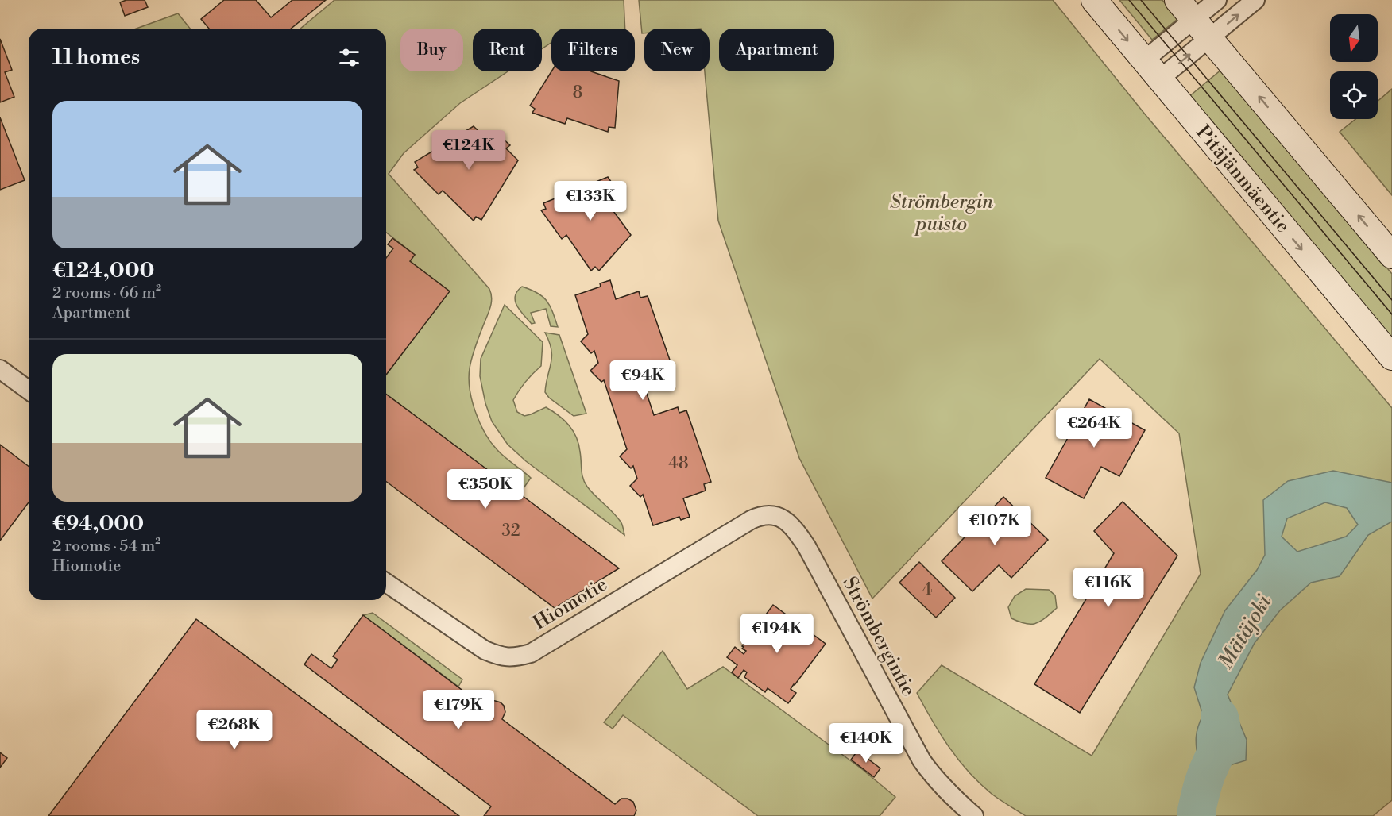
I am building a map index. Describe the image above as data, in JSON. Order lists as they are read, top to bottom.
{
  "streets": {
    "main road": ["Pitäjänmäentie"],
    "street": ["Hiomotie", "Strömbergintie"]
  },
  "crossings": [
    ["Hiomotie", "Strömbergintie"]
  ],
  "water": ["Mätäjoki"],
  "parks": ["Strömbergin puisto"],
  "house_numbers": [
    "8",
    "48",
    "32",
    "4"
  ],
  "north": "bottom",
  "page": {
    "chip": [
      "Buy",
      "Rent",
      "Filters",
      "New",
      "Apartment"
    ],
    "heading": "11 homes",
    "list": [
      {
        "name": "€124,000",
        "note": "2 rooms · 66 m² · Apartment"
      },
      {
        "name": "€94,000",
        "note": "2 rooms · 54 m² · Hiomotie"
      }
    ],
    "price": [
      "€124K",
      "€133K",
      "€94K",
      "€264K",
      "€350K",
      "€107K",
      "€116K",
      "€194K",
      "€179K",
      "€268K",
      "€140K"
    ]
  }
}
